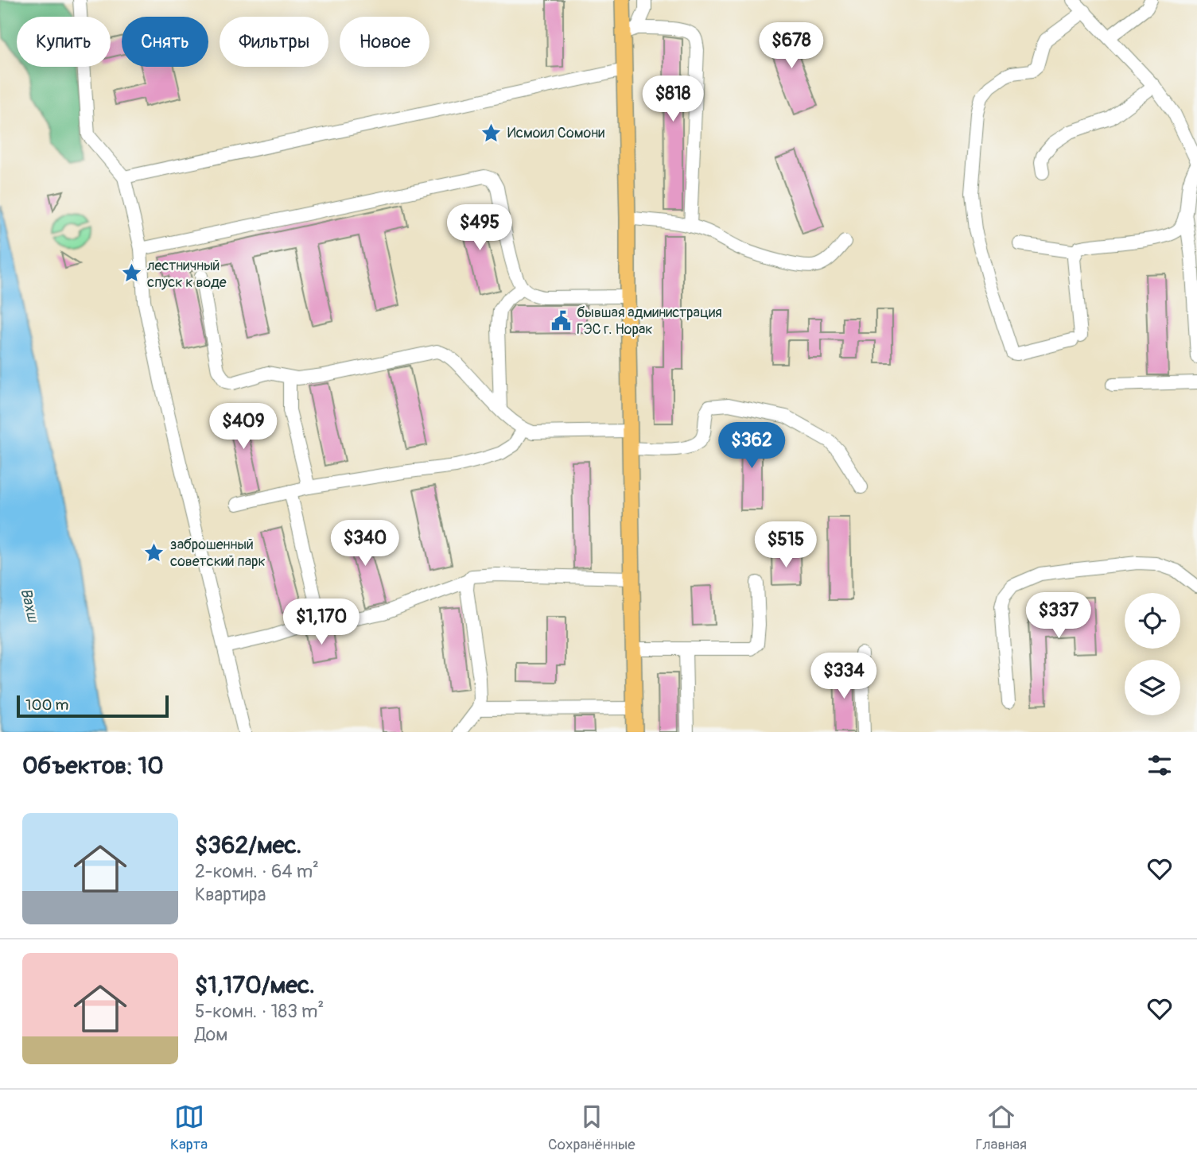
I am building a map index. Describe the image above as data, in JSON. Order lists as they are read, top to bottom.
{
  "water": ["Вахш"],
  "places": {
    "place": ["Исмоил Сомони", "лестничный спуск к воде", "заброшенный советский парк"],
    "public building": ["бывшая администрация ГЭС г. Норак"]
  },
  "scale_bar": "100 m",
  "page": {
    "chip": [
      "Купить",
      "Снять",
      "Фильтры",
      "Новое"
    ],
    "price": [
      "$678",
      "$818",
      "$495",
      "$409",
      "$362",
      "$340",
      "$515",
      "$337",
      "$1,170",
      "$334"
    ],
    "scale": "100 m",
    "heading": "Объектов: 10",
    "list": [
      {
        "name": "$362/мес.",
        "note": "2-комн. · 64 m² · Квартира"
      },
      {
        "name": "$1,170/мес.",
        "note": "5-комн. · 183 m² · Дом"
      }
    ],
    "tabs": ["Карта", "Сохранённые", "Главная"]
  }
}
